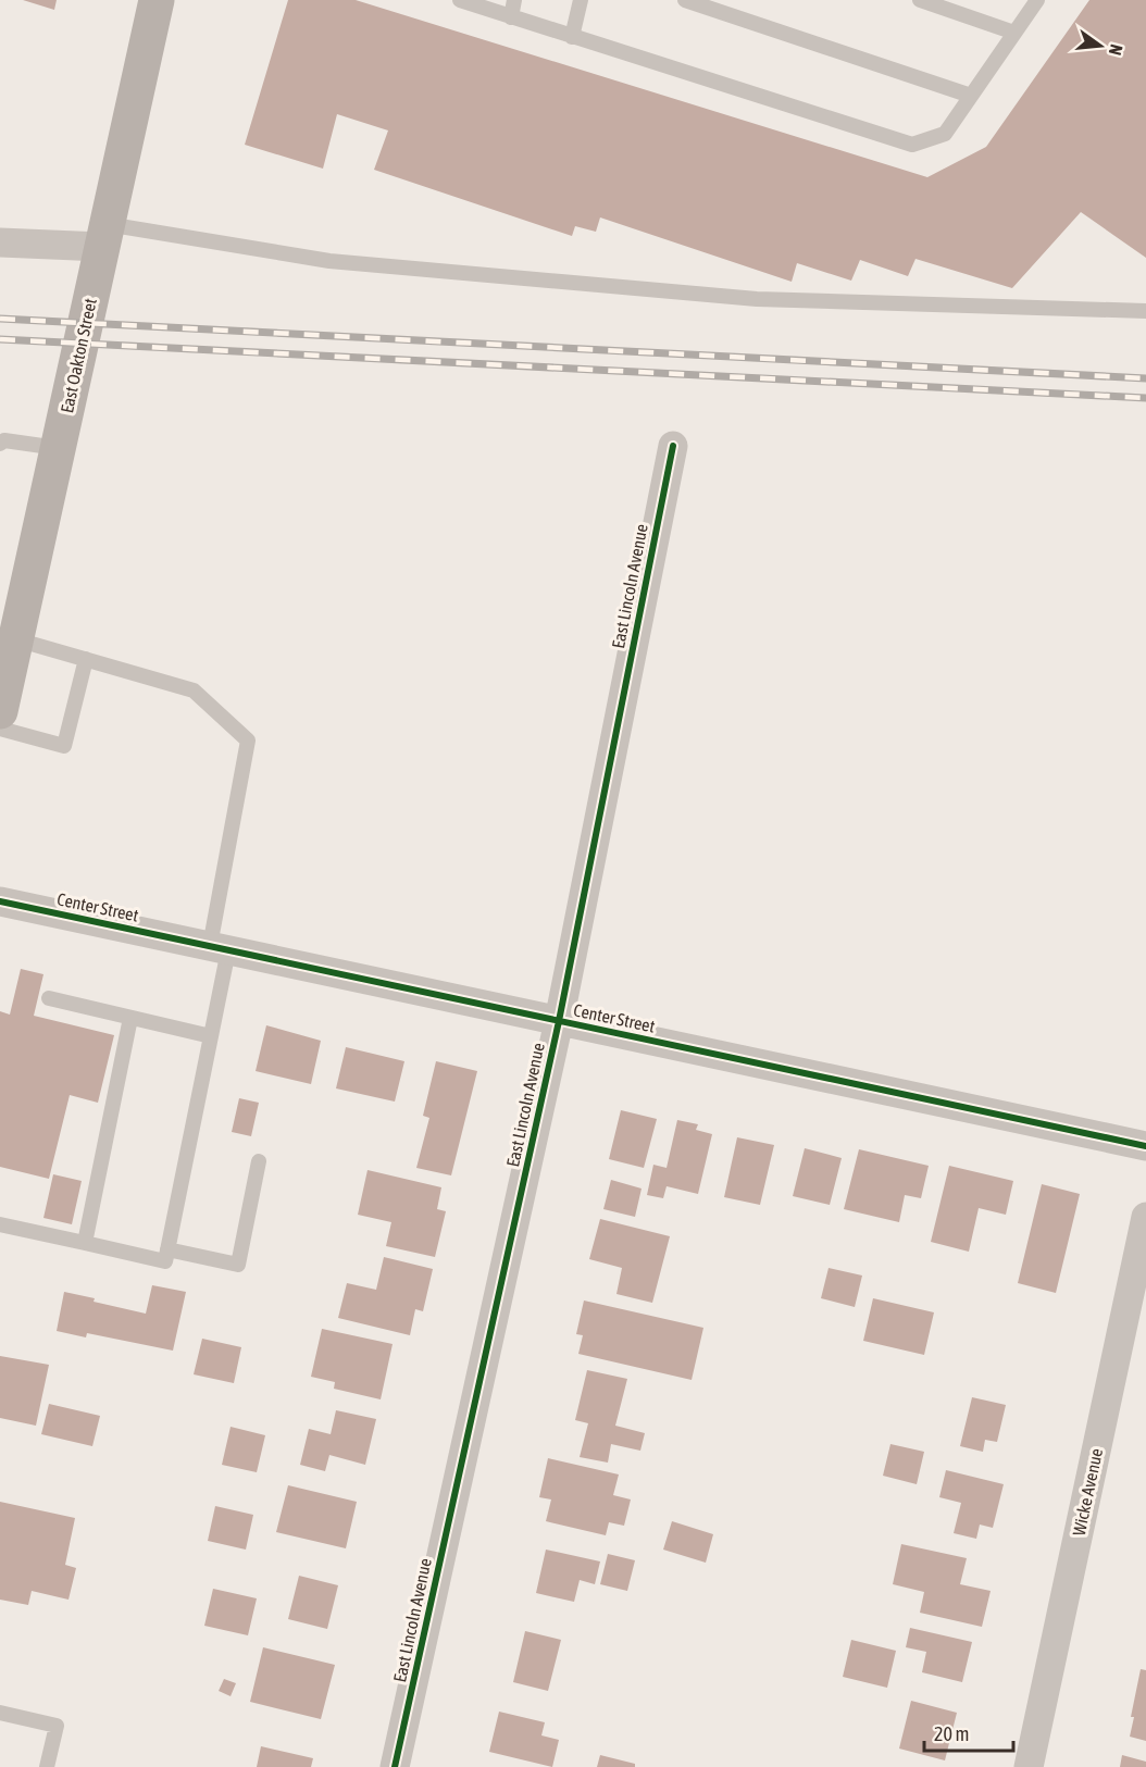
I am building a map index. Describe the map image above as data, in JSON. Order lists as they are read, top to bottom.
{
  "streets": {
    "main road": ["East Oakton Street"],
    "street": ["East Lincoln Avenue", "Center Street", "Wicke Avenue"]
  },
  "crossings": [
    ["East Lincoln Avenue", "Center Street"]
  ],
  "scale_bar": "20 m",
  "north": "right"
}
